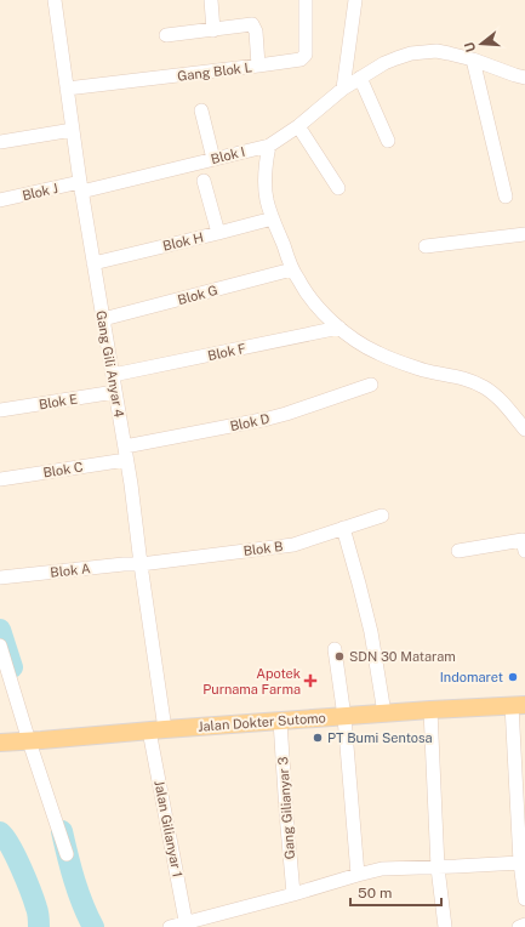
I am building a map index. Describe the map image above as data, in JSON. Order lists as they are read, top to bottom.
{
  "streets": {
    "main road": ["Jalan Dokter Sutomo"],
    "street": [
      "Gang Blok L",
      "Blok I",
      "Blok J",
      "Blok H",
      "Blok G",
      "Blok F",
      "Gang Gili Anyar 4",
      "Blok E",
      "Blok D",
      "Blok C",
      "Blok B",
      "Blok A",
      "Gang Gilianyar 3",
      "Jalan Gilianyar 1"
    ]
  },
  "crossings": [
    ["Gang Blok L", "Gang Gili Anyar 4"],
    ["Blok I", "Blok J"],
    ["Blok I", "Gang Gili Anyar 4"],
    ["Blok J", "Gang Gili Anyar 4"],
    ["Blok H", "Gang Gili Anyar 4"],
    ["Blok G", "Gang Gili Anyar 4"],
    ["Blok F", "Gang Gili Anyar 4"],
    ["Gang Gili Anyar 4", "Blok E"],
    ["Gang Gili Anyar 4", "Blok D"],
    ["Gang Gili Anyar 4", "Blok C"],
    ["Gang Gili Anyar 4", "Blok B"],
    ["Gang Gili Anyar 4", "Blok A"],
    ["Gang Gili Anyar 4", "Jalan Dokter Sutomo"],
    ["Gang Gili Anyar 4", "Jalan Gilianyar 1"],
    ["Blok D", "Blok C"],
    ["Blok B", "Blok A"],
    ["Jalan Dokter Sutomo", "Gang Gilianyar 3"],
    ["Jalan Dokter Sutomo", "Jalan Gilianyar 1"]
  ],
  "places": {
    "other": ["SDN 30 Mataram", "Indomaret", "PT Bumi Sentosa"],
    "health": ["Apotek Purnama Farma"]
  },
  "scale_bar": "50 m",
  "north": "left"
}
